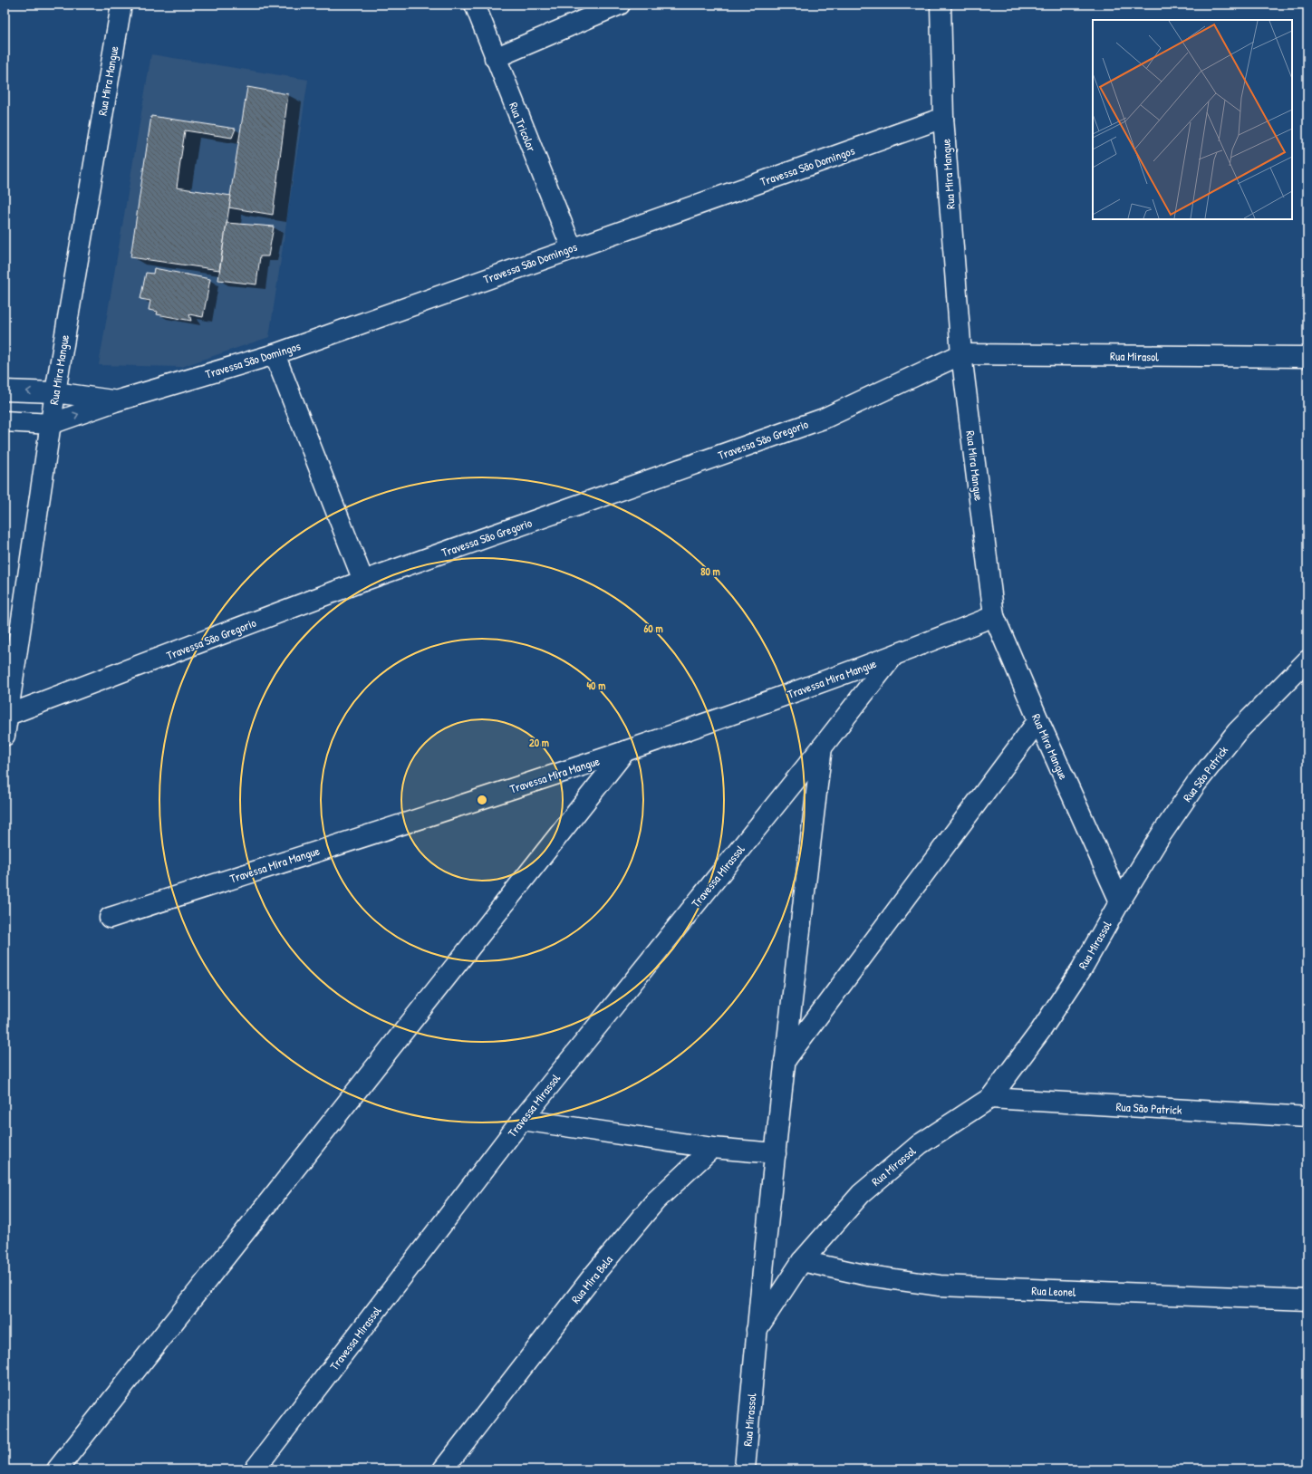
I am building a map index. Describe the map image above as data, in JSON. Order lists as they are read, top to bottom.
{
  "streets": {
    "street": [
      "Rua Mira Mangue",
      "Rua Tricolor",
      "Travessa São Domingos",
      "Rua Mirasol",
      "Travessa São Gregorio",
      "Travessa Mira Mangue",
      "Rua São Patrick",
      "Travessa Mirassol",
      "Rua Mirassol",
      "Rua Mira Bela",
      "Rua Leonel"
    ]
  },
  "crossings": [
    ["Rua Mira Mangue", "Travessa São Domingos"],
    ["Rua Mira Mangue", "Rua Mirasol"],
    ["Rua Mira Mangue", "Travessa São Gregorio"],
    ["Rua Mira Mangue", "Travessa Mira Mangue"],
    ["Rua Mira Mangue", "Rua São Patrick"],
    ["Rua Mira Mangue", "Rua Mirassol"],
    ["Rua Tricolor", "Travessa São Domingos"],
    ["Rua Mirasol", "Travessa São Gregorio"],
    ["Travessa Mira Mangue", "Travessa Mirassol"],
    ["Rua São Patrick", "Rua Mirassol"],
    ["Rua Mirassol", "Rua Leonel"]
  ],
  "rings": [
    "80 m",
    "60 m",
    "40 m",
    "20 m"
  ]
}
